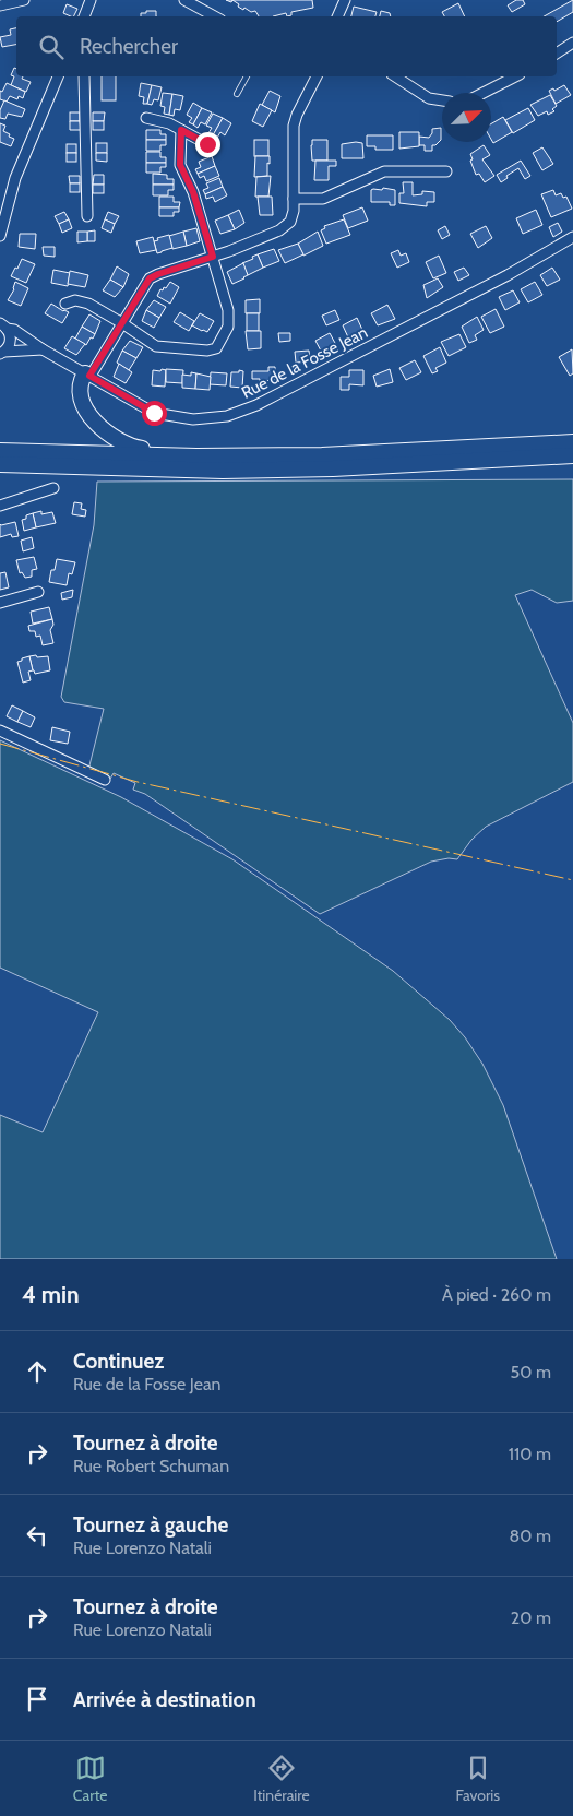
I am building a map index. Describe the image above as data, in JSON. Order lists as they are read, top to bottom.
{
  "streets": {
    "street": ["Rue de la Fosse Jean"]
  },
  "north": "top right",
  "page": {
    "search": "Rechercher",
    "heading": ["4 min", "À pied · 260 m"],
    "list": [
      ["Continuez", "Rue de la Fosse Jean", "50 m"],
      ["Tournez à droite", "Rue Robert Schuman", "110 m"],
      ["Tournez à gauche", "Rue Lorenzo Natali", "80 m"],
      ["Tournez à droite", "Rue Lorenzo Natali", "20 m"],
      "Arrivée à destination"
    ],
    "nav": ["Carte", "Itinéraire", "Favoris"]
  }
}
